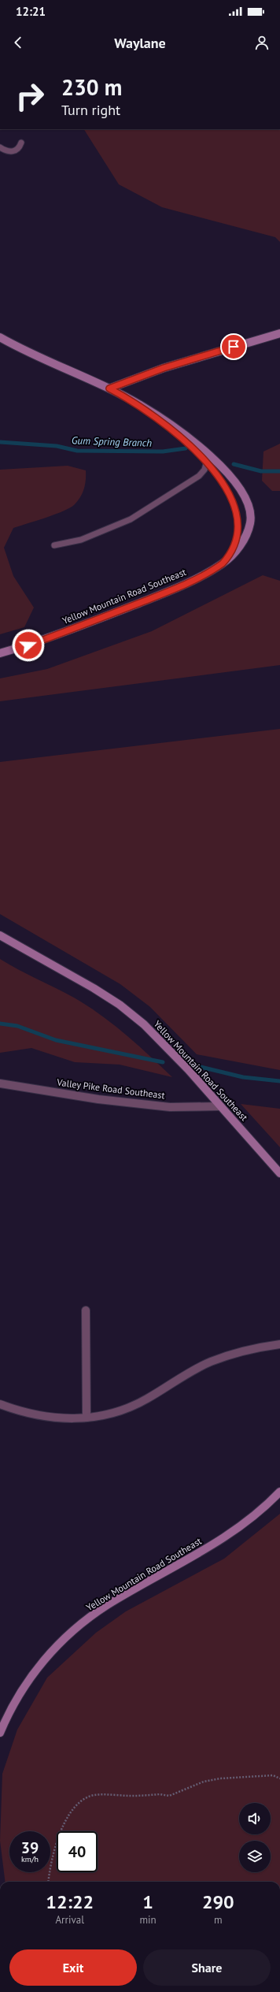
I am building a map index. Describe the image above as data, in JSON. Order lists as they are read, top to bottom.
{
  "streets": {
    "street": ["Yellow Mountain Road Southeast", "Valley Pike Road Southeast"]
  },
  "crossings": [
    ["Yellow Mountain Road Southeast", "Valley Pike Road Southeast"]
  ],
  "water": ["Gum Spring Branch"],
  "page": {
    "status": "12:21",
    "header": "Waylane",
    "turn": ["230 m", "Turn right"],
    "speed": "39 km/h",
    "limit": "40",
    "eta": [
      "12:22",
      "Arrival",
      "1",
      "min",
      "290",
      "m"
    ],
    "buttons": ["Exit", "Share"]
  }
}
